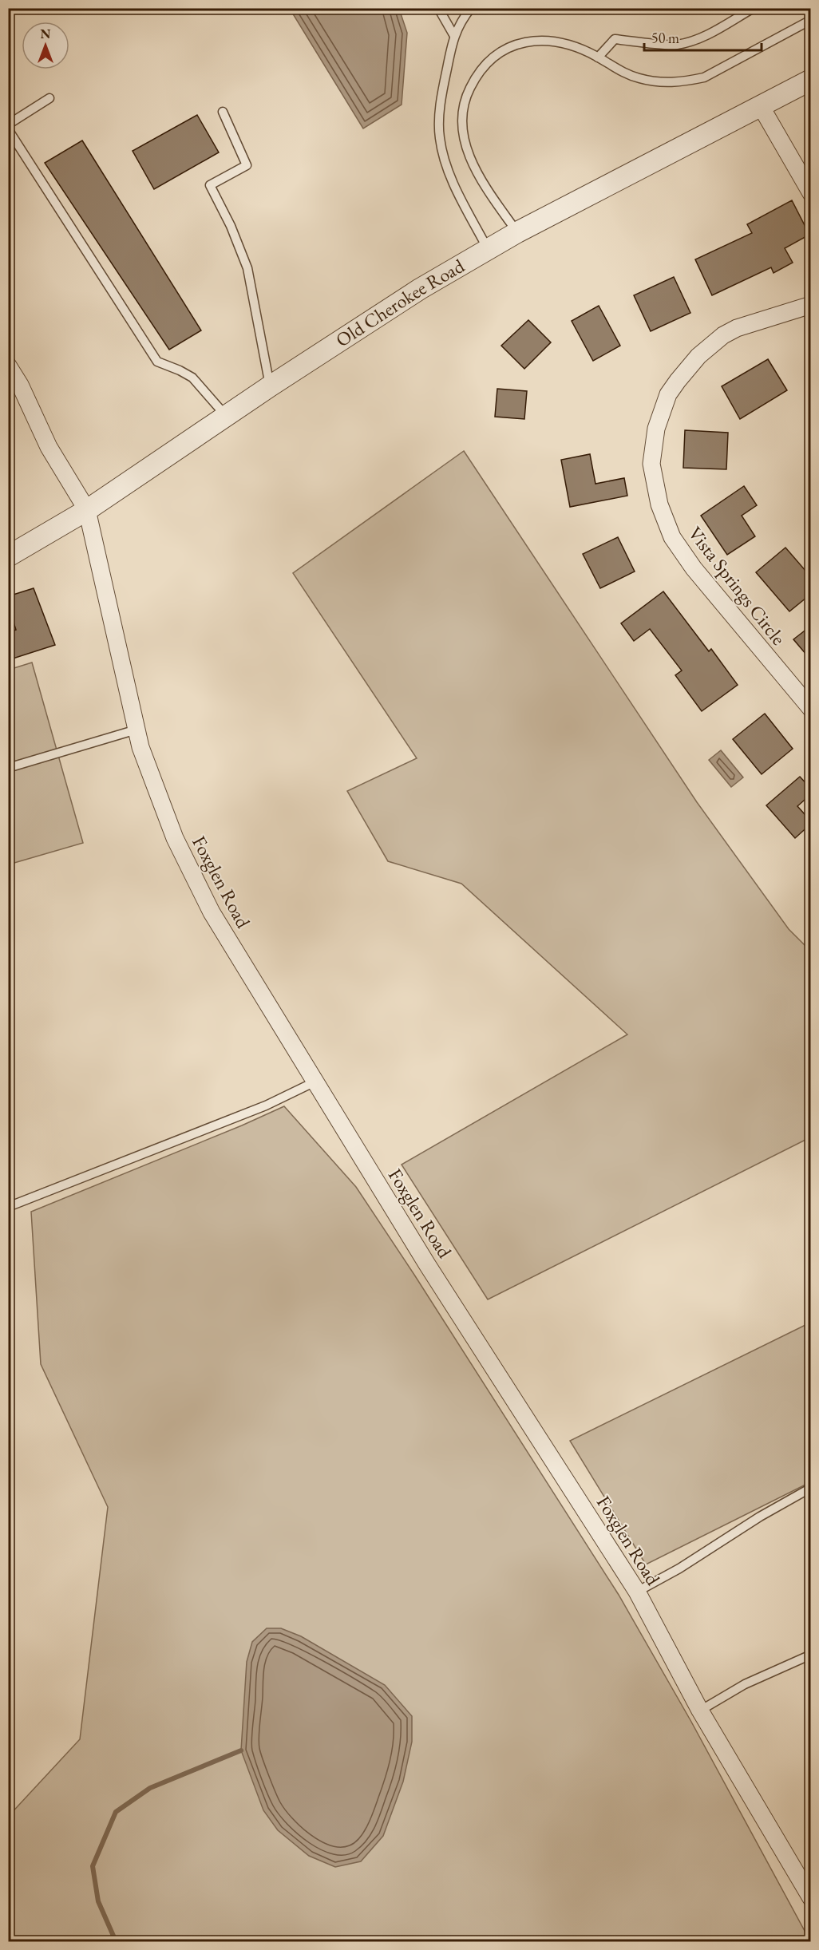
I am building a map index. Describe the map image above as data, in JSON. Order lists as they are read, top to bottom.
{
  "streets": {
    "street": ["Old Cherokee Road", "Vista Springs Circle", "Foxglen Road"]
  },
  "crossings": [
    ["Old Cherokee Road", "Foxglen Road"]
  ],
  "scale_bar": "50 m",
  "north": "top"
}
